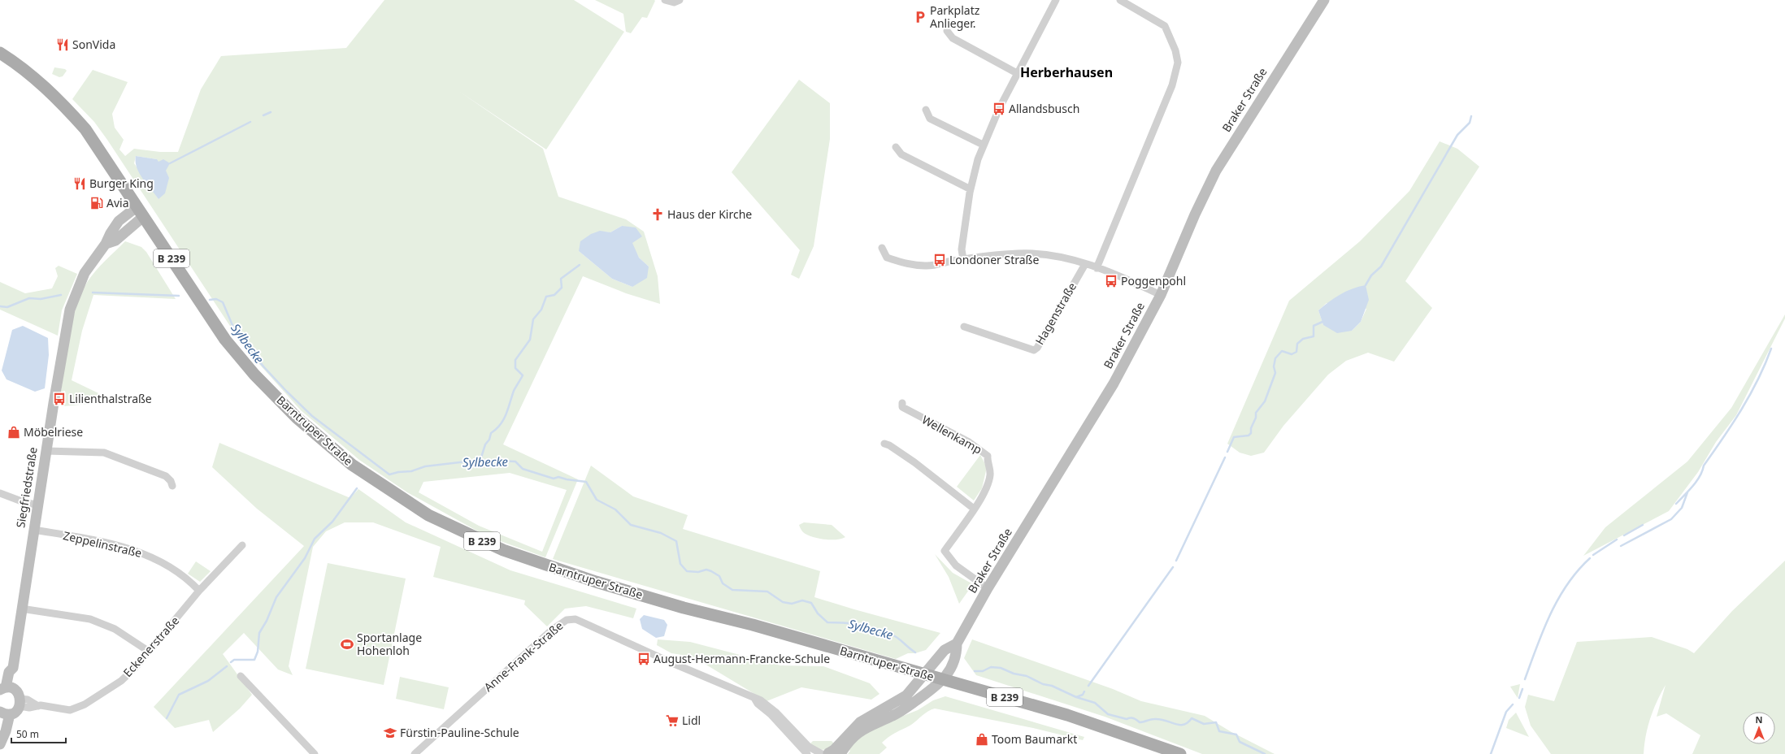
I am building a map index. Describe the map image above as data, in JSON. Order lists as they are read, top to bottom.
{
  "streets": {
    "main road": ["B 239", "Barntruper Straße"],
    "street": [
      "Braker Straße",
      "Hagenstraße",
      "Wellenkamp",
      "Siegfriedstraße",
      "Zeppelinstraße",
      "Eckenerstraße",
      "Anne-Frank-Straße"
    ]
  },
  "crossings": [
    ["Braker Straße", "Barntruper Straße"],
    ["Braker Straße", "Wellenkamp"],
    ["Braker Straße", "Anne-Frank-Straße"],
    ["B 239", "Barntruper Straße"],
    ["B 239", "Siegfriedstraße"],
    ["Barntruper Straße", "Siegfriedstraße"],
    ["Siegfriedstraße", "Zeppelinstraße"],
    ["Zeppelinstraße", "Eckenerstraße"]
  ],
  "districts": ["Herberhausen"],
  "water": ["Sylbecke"],
  "places": {
    "parking": ["Parkplatz Anlieger."],
    "restaurant": ["SonVida", "Burger King"],
    "bus stop": [
      "Allandsbusch",
      "Londoner Straße",
      "Poggenpohl",
      "Lilienthalstraße",
      "August-Hermann-Francke-Schule"
    ],
    "fuel station": ["Avia"],
    "church": ["Haus der Kirche"],
    "shop": ["Möbelriese", "Toom Baumarkt"],
    "sports": ["Sportanlage Hohenloh"],
    "supermarket": ["Lidl"],
    "school or university": ["Fürstin-Pauline-Schule"]
  },
  "scale_bar": "50 m",
  "north": "top"
}
